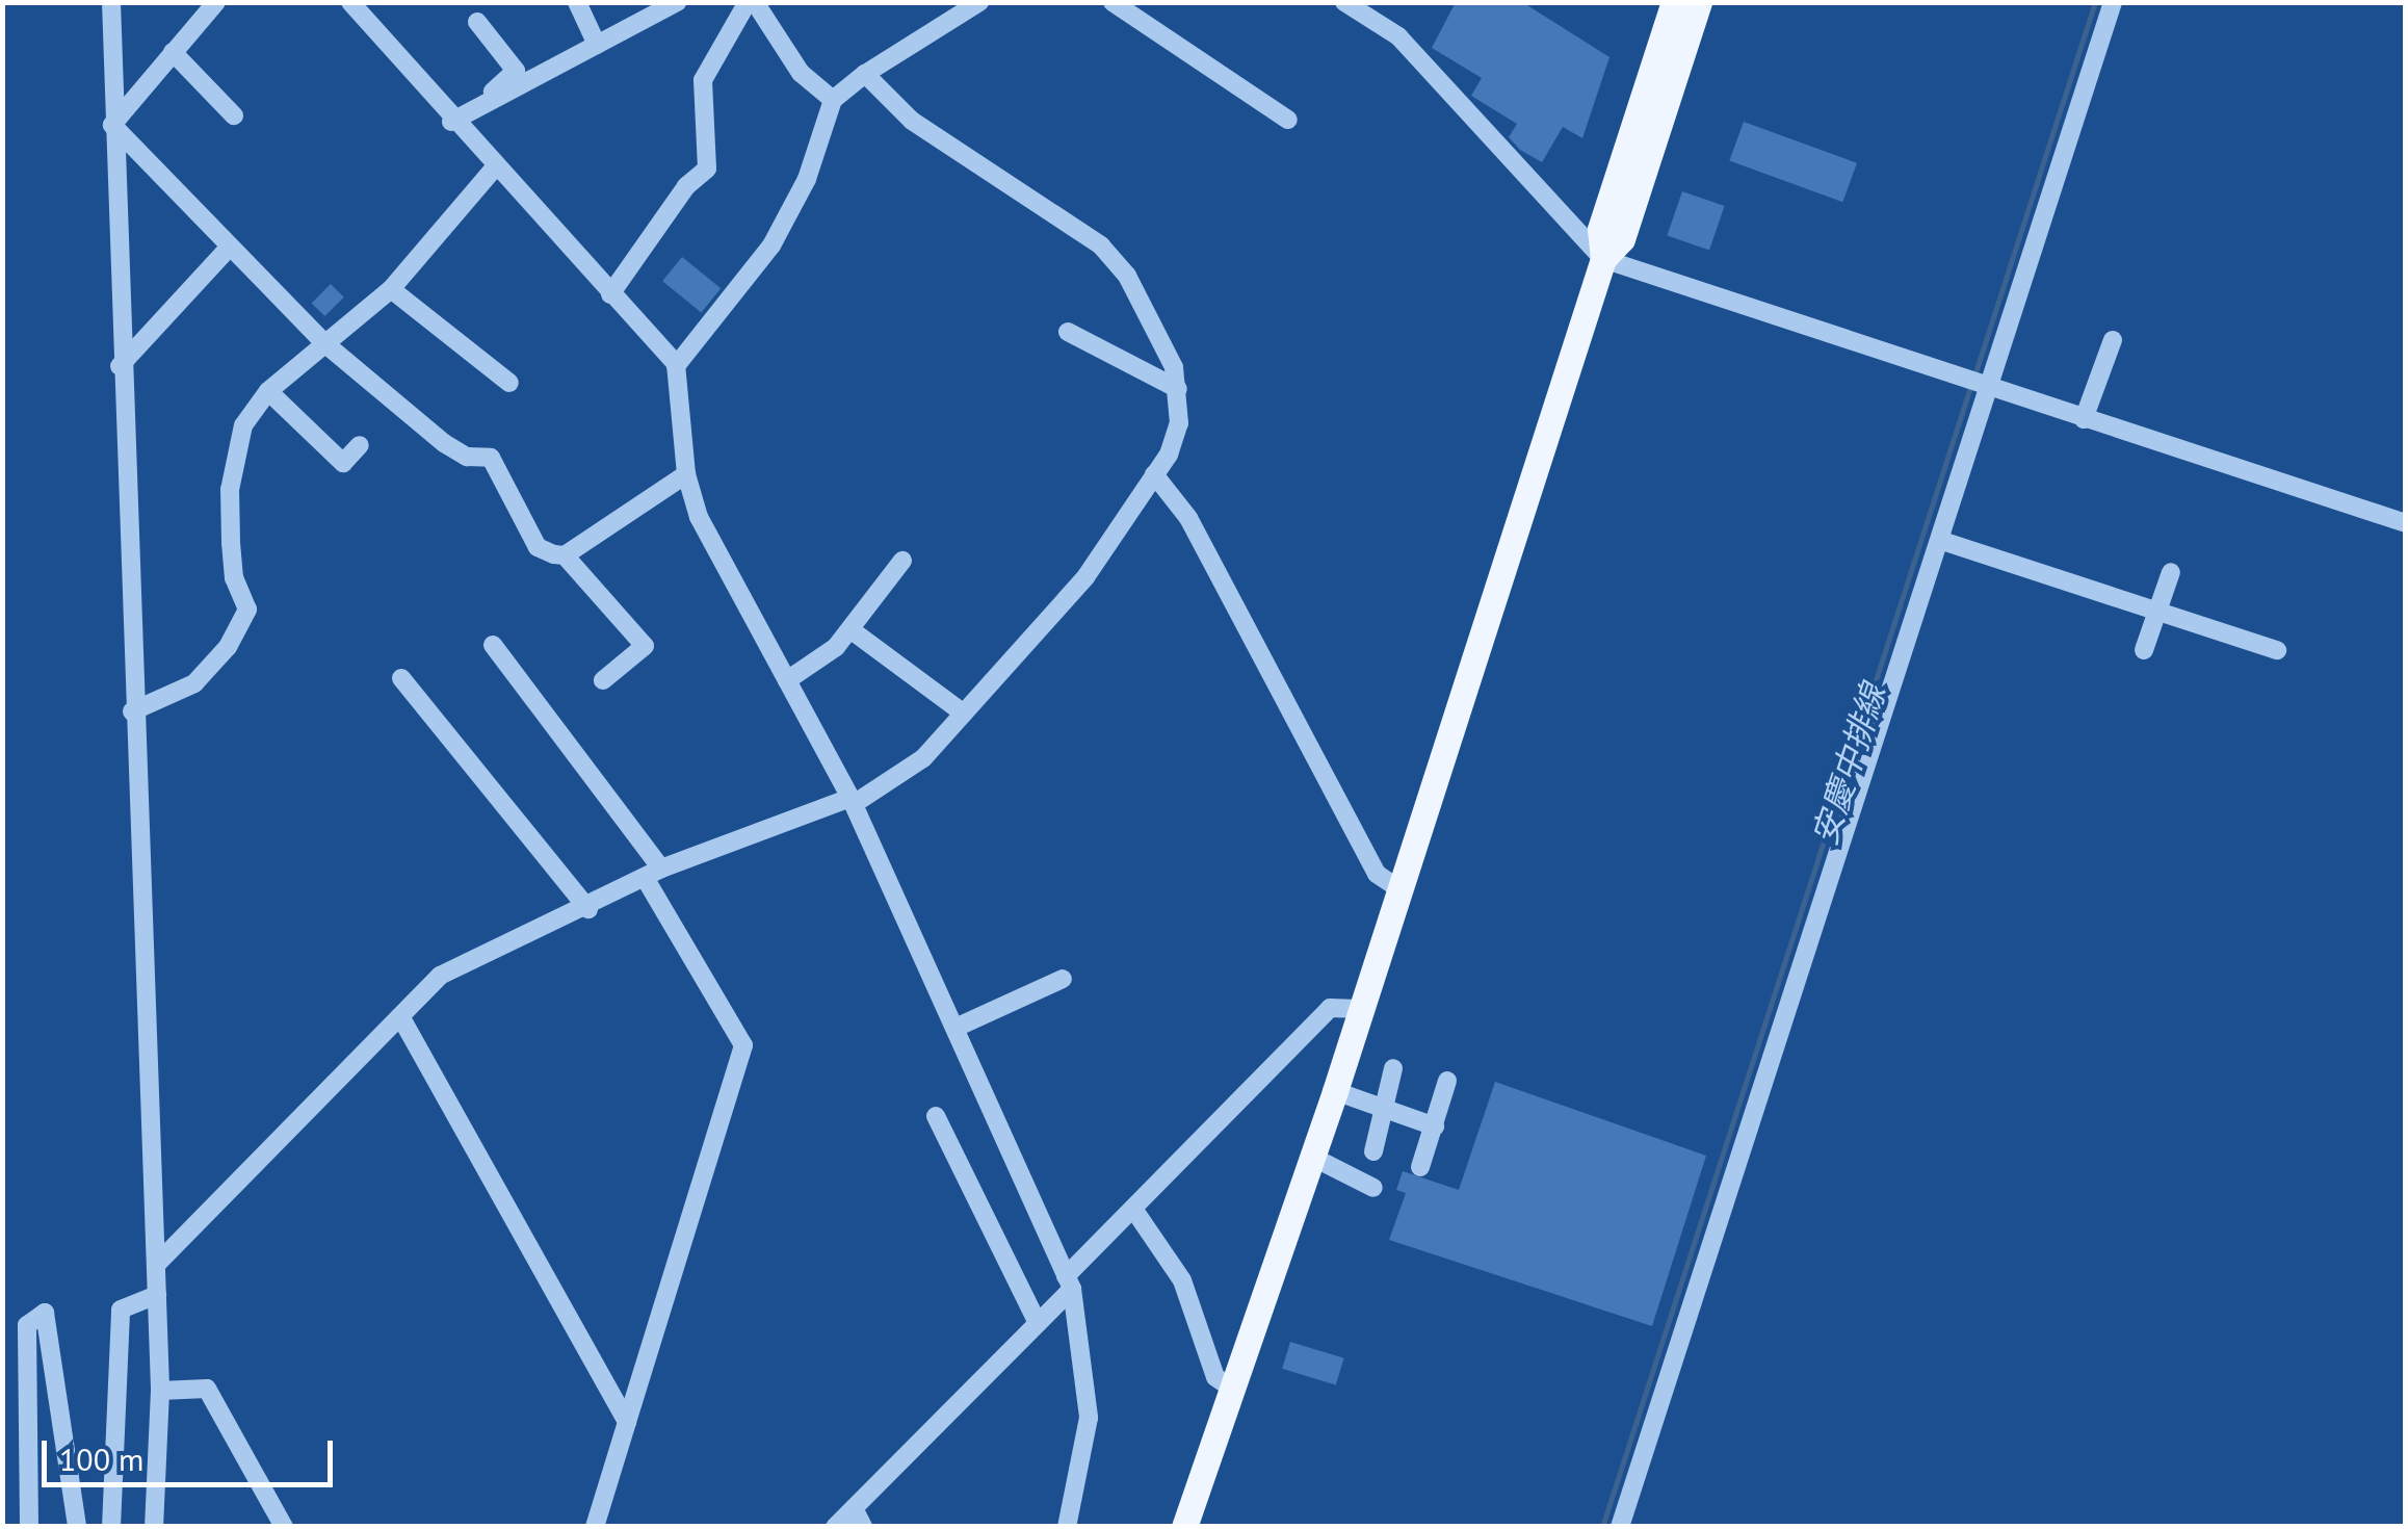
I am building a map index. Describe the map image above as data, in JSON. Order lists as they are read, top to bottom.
{
  "water": ["安慶中排線"],
  "scale_bar": "100 m"
}
